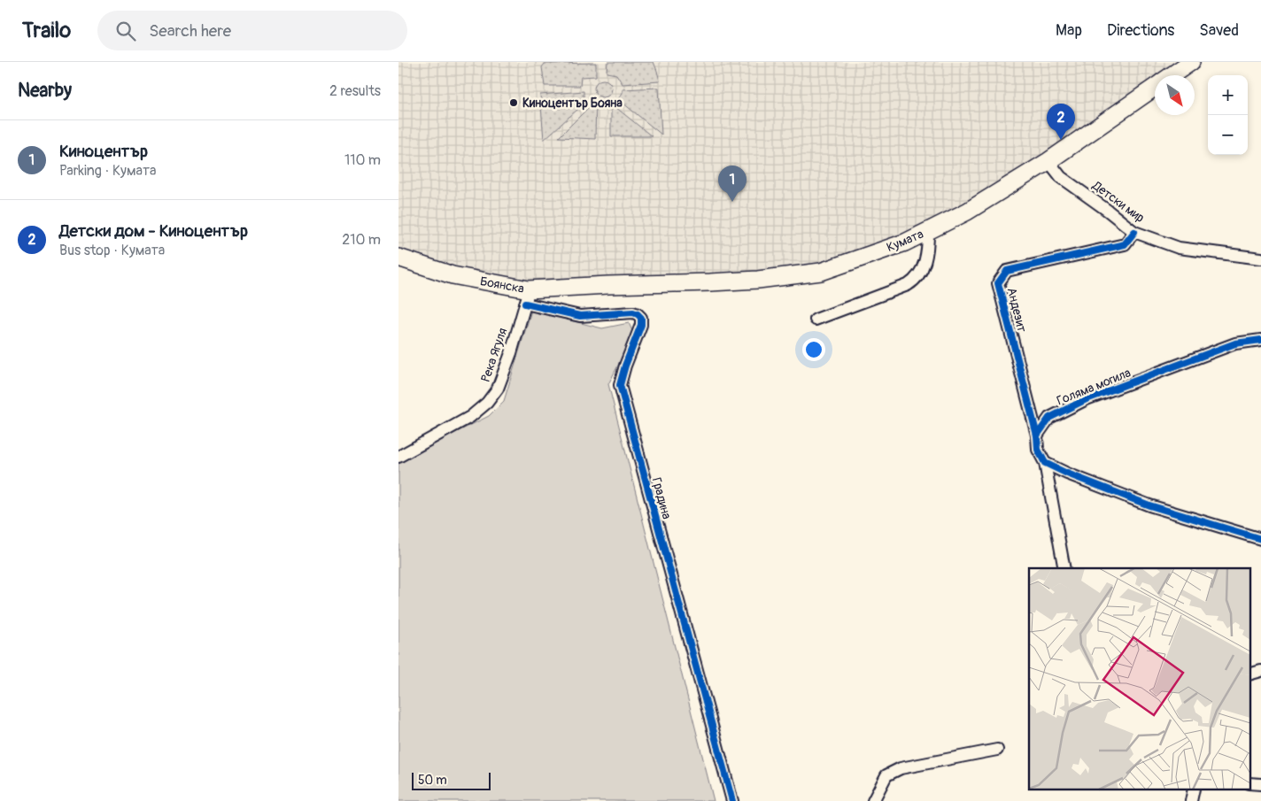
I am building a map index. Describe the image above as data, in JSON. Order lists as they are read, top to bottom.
{
  "streets": {
    "main road": ["Кумата", "Боянска"],
    "street": [
      "Детски мир",
      "Андезит",
      "Река Ягуля",
      "Голяма могила",
      "Градина"
    ]
  },
  "crossings": [
    ["Детски мир", "Кумата"],
    ["Детски мир", "Андезит"],
    ["Кумата", "Боянска"],
    ["Боянска", "Река Ягуля"],
    ["Боянска", "Градина"],
    ["Андезит", "Голяма могила"],
    ["Река Ягуля", "Градина"]
  ],
  "places": ["Киноцентър Бояна"],
  "scale_bar": "50 m",
  "north": "bottom right",
  "page": {
    "header": "Trailo",
    "search": "Search here",
    "nav": ["Map", "Directions", "Saved"],
    "heading": ["Nearby", "2 results"],
    "map_buttons": ["+", "−"],
    "pins": ["2", "1"],
    "list": [
      {
        "mark": "1",
        "name": "Киноцентър",
        "note": "Parking · Кумата",
        "value": "110 m"
      },
      {
        "mark": "2",
        "name": "Детски дом - Киноцентър",
        "note": "Bus stop · Кумата",
        "value": "210 m"
      }
    ],
    "scale": "50 m"
  }
}
